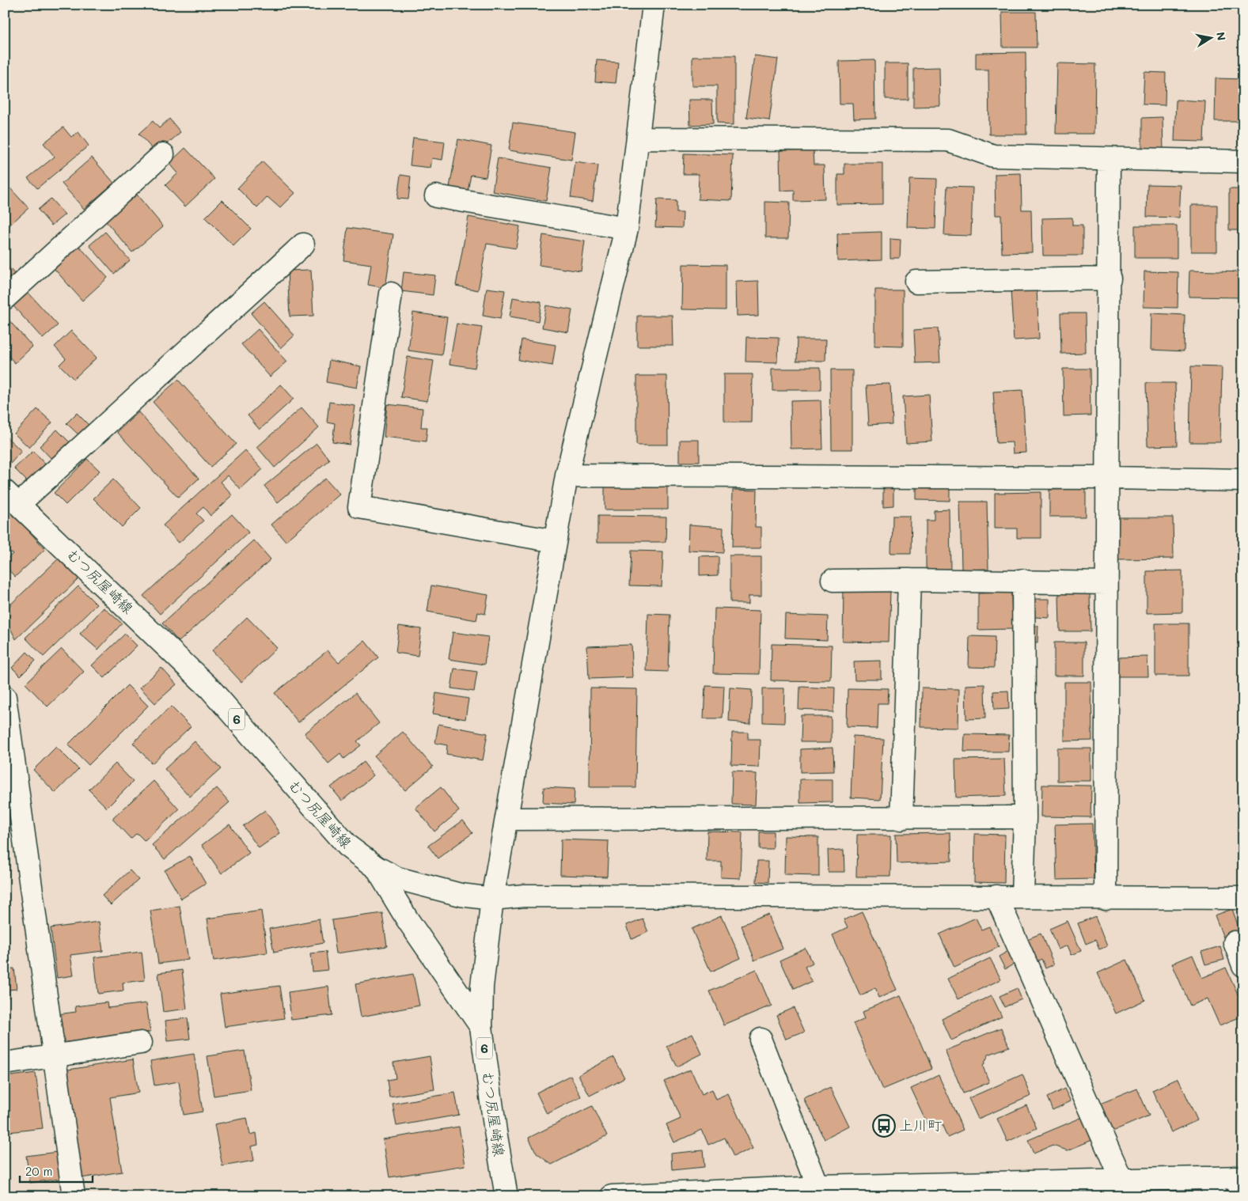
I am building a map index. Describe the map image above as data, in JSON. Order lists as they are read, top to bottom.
{
  "streets": {
    "main road": ["むつ尻屋崎線", "6"]
  },
  "places": {
    "bus stop": ["上川町"]
  },
  "scale_bar": "20 m",
  "north": "right"
}
